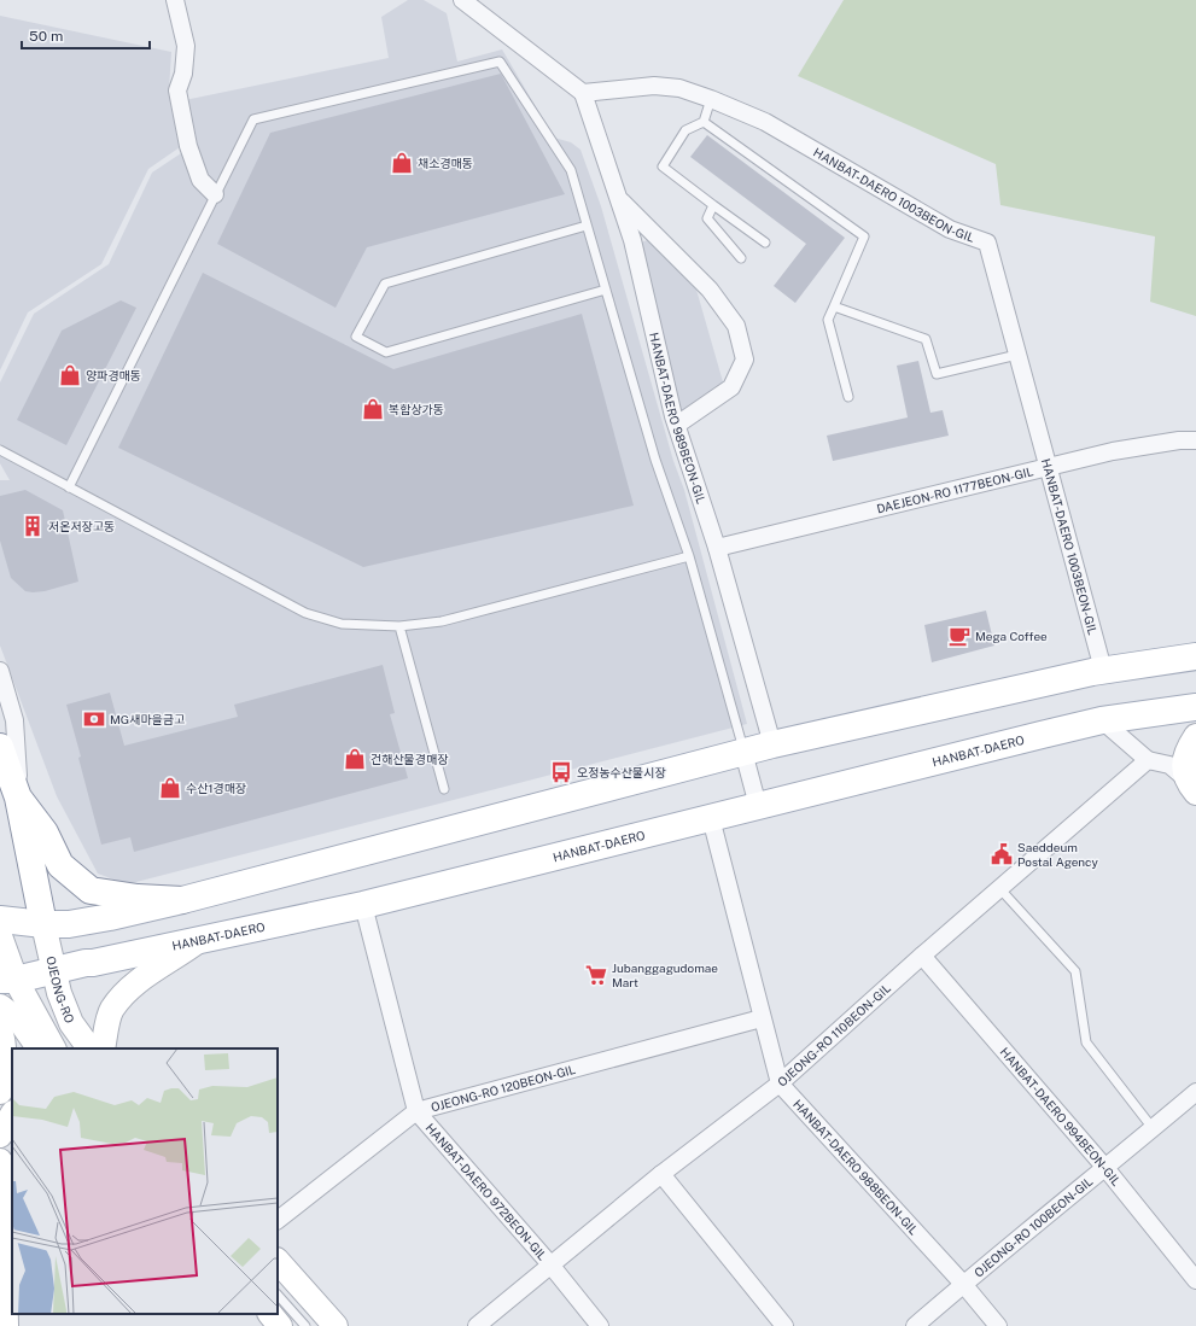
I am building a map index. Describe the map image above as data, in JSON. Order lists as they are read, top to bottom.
{
  "streets": {
    "main road": ["HANBAT-DAERO", "OJEONG-RO"],
    "street": [
      "HANBAT-DAERO 1003BEON-GIL",
      "HANBAT-DAERO 989BEON-GIL",
      "DAEJEON-RO 1177BEON-GIL",
      "OJEONG-RO 110BEON-GIL",
      "OJEONG-RO 120BEON-GIL",
      "HANBAT-DAERO 994BEON-GIL",
      "HANBAT-DAERO 988BEON-GIL",
      "HANBAT-DAERO 972BEON-GIL",
      "OJEONG-RO 100BEON-GIL"
    ]
  },
  "crossings": [
    ["HANBAT-DAERO 1003BEON-GIL", "HANBAT-DAERO 989BEON-GIL"],
    ["HANBAT-DAERO 1003BEON-GIL", "DAEJEON-RO 1177BEON-GIL"],
    ["HANBAT-DAERO 989BEON-GIL", "DAEJEON-RO 1177BEON-GIL"],
    ["HANBAT-DAERO", "OJEONG-RO"],
    ["HANBAT-DAERO", "HANBAT-DAERO 988BEON-GIL"],
    ["HANBAT-DAERO", "HANBAT-DAERO 972BEON-GIL"],
    ["OJEONG-RO 110BEON-GIL", "HANBAT-DAERO 994BEON-GIL"],
    ["OJEONG-RO 110BEON-GIL", "HANBAT-DAERO 988BEON-GIL"],
    ["OJEONG-RO 110BEON-GIL", "HANBAT-DAERO 972BEON-GIL"],
    ["OJEONG-RO 120BEON-GIL", "HANBAT-DAERO 988BEON-GIL"],
    ["OJEONG-RO 120BEON-GIL", "HANBAT-DAERO 972BEON-GIL"],
    ["HANBAT-DAERO 994BEON-GIL", "OJEONG-RO 100BEON-GIL"],
    ["HANBAT-DAERO 988BEON-GIL", "OJEONG-RO 100BEON-GIL"]
  ],
  "places": {
    "shop": [
      "채소경매동",
      "양파경매동",
      "복합상가동",
      "건해산물경매장",
      "수산1경매장"
    ],
    "building": ["저온저장고동"],
    "cafe": ["Mega Coffee"],
    "bank": ["MG새마을금고"],
    "bus stop": ["오정농수산물시장"],
    "public building": ["Saeddeum Postal Agency"],
    "supermarket": ["Jubanggagudomae Mart"]
  },
  "scale_bar": "50 m"
}
